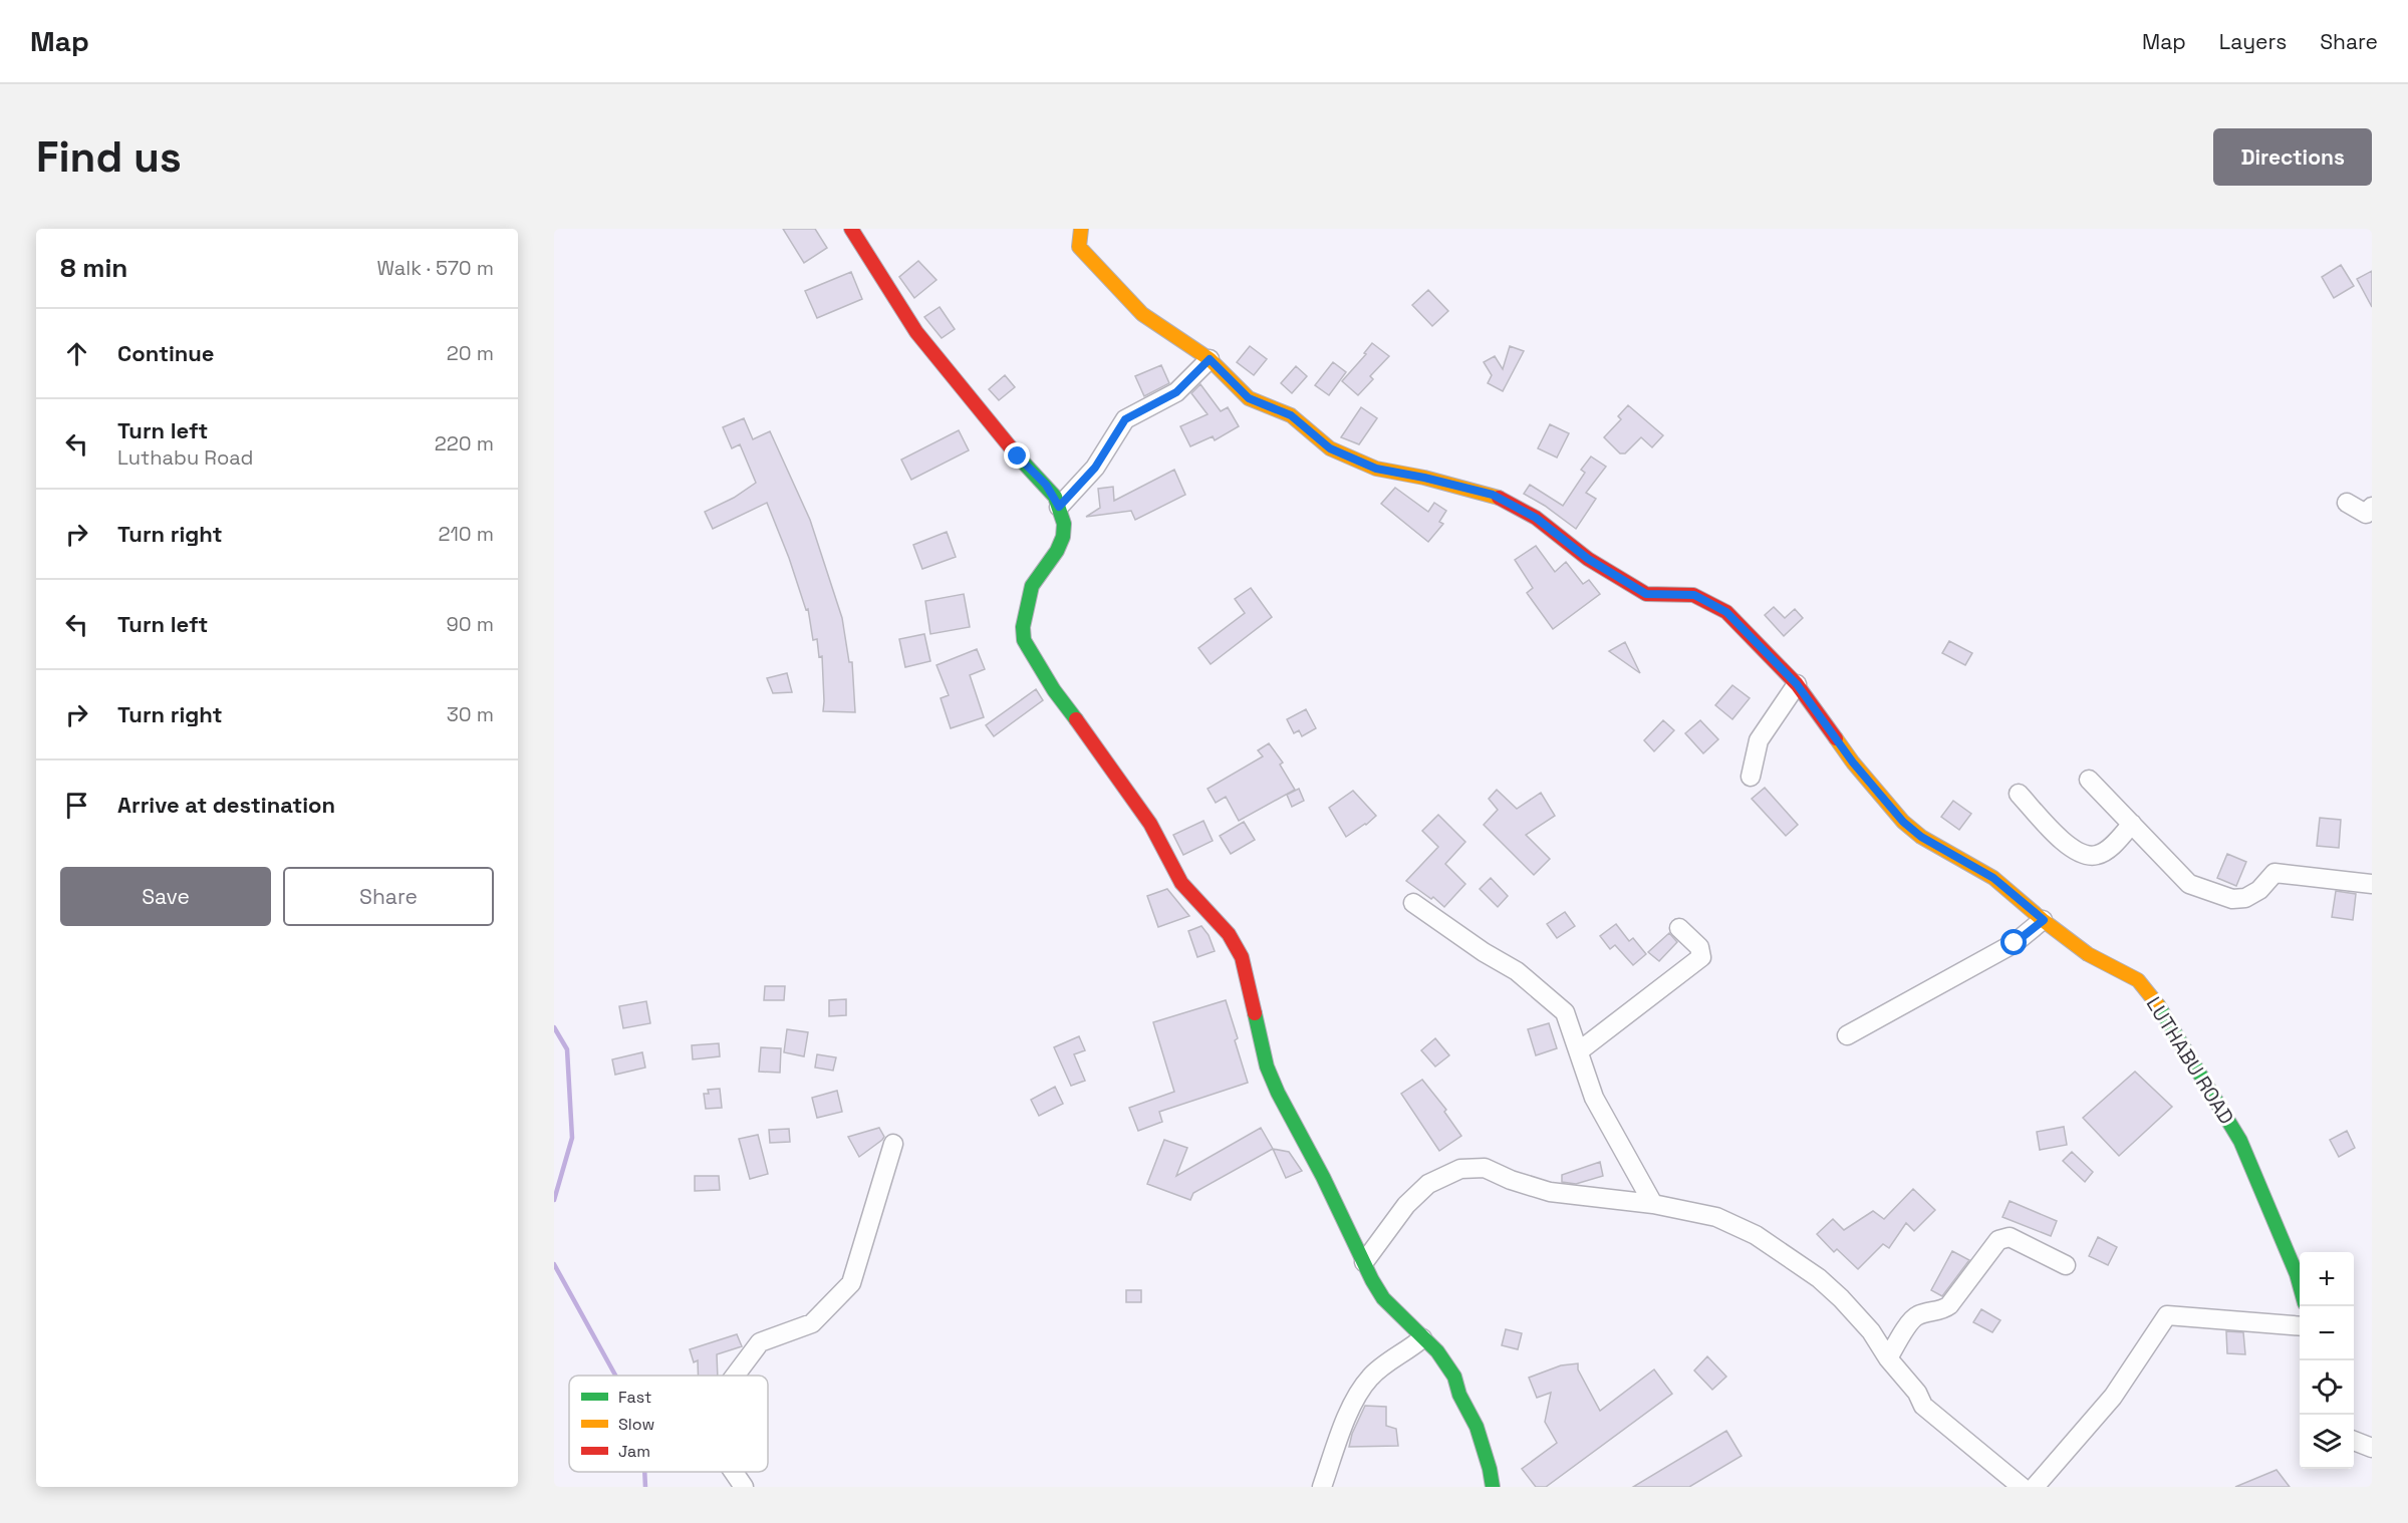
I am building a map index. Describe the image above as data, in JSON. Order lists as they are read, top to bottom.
{
  "streets": {
    "street": ["LUTHABU ROAD"]
  },
  "legend": ["Fast", "Slow", "Jam"],
  "page": {
    "header": "Map",
    "nav": ["Map", "Layers", "Share"],
    "buttons": [
      "Directions",
      ["Save", "Share"]
    ],
    "title": "Find us",
    "heading": ["8 min", "Walk · 570 m"],
    "list": [
      ["Continue", "20 m"],
      ["Turn left", "Luthabu Road", "220 m"],
      ["Turn right", "210 m"],
      ["Turn left", "90 m"],
      ["Turn right", "30 m"],
      "Arrive at destination"
    ],
    "map_buttons": ["+", "−"]
  }
}
